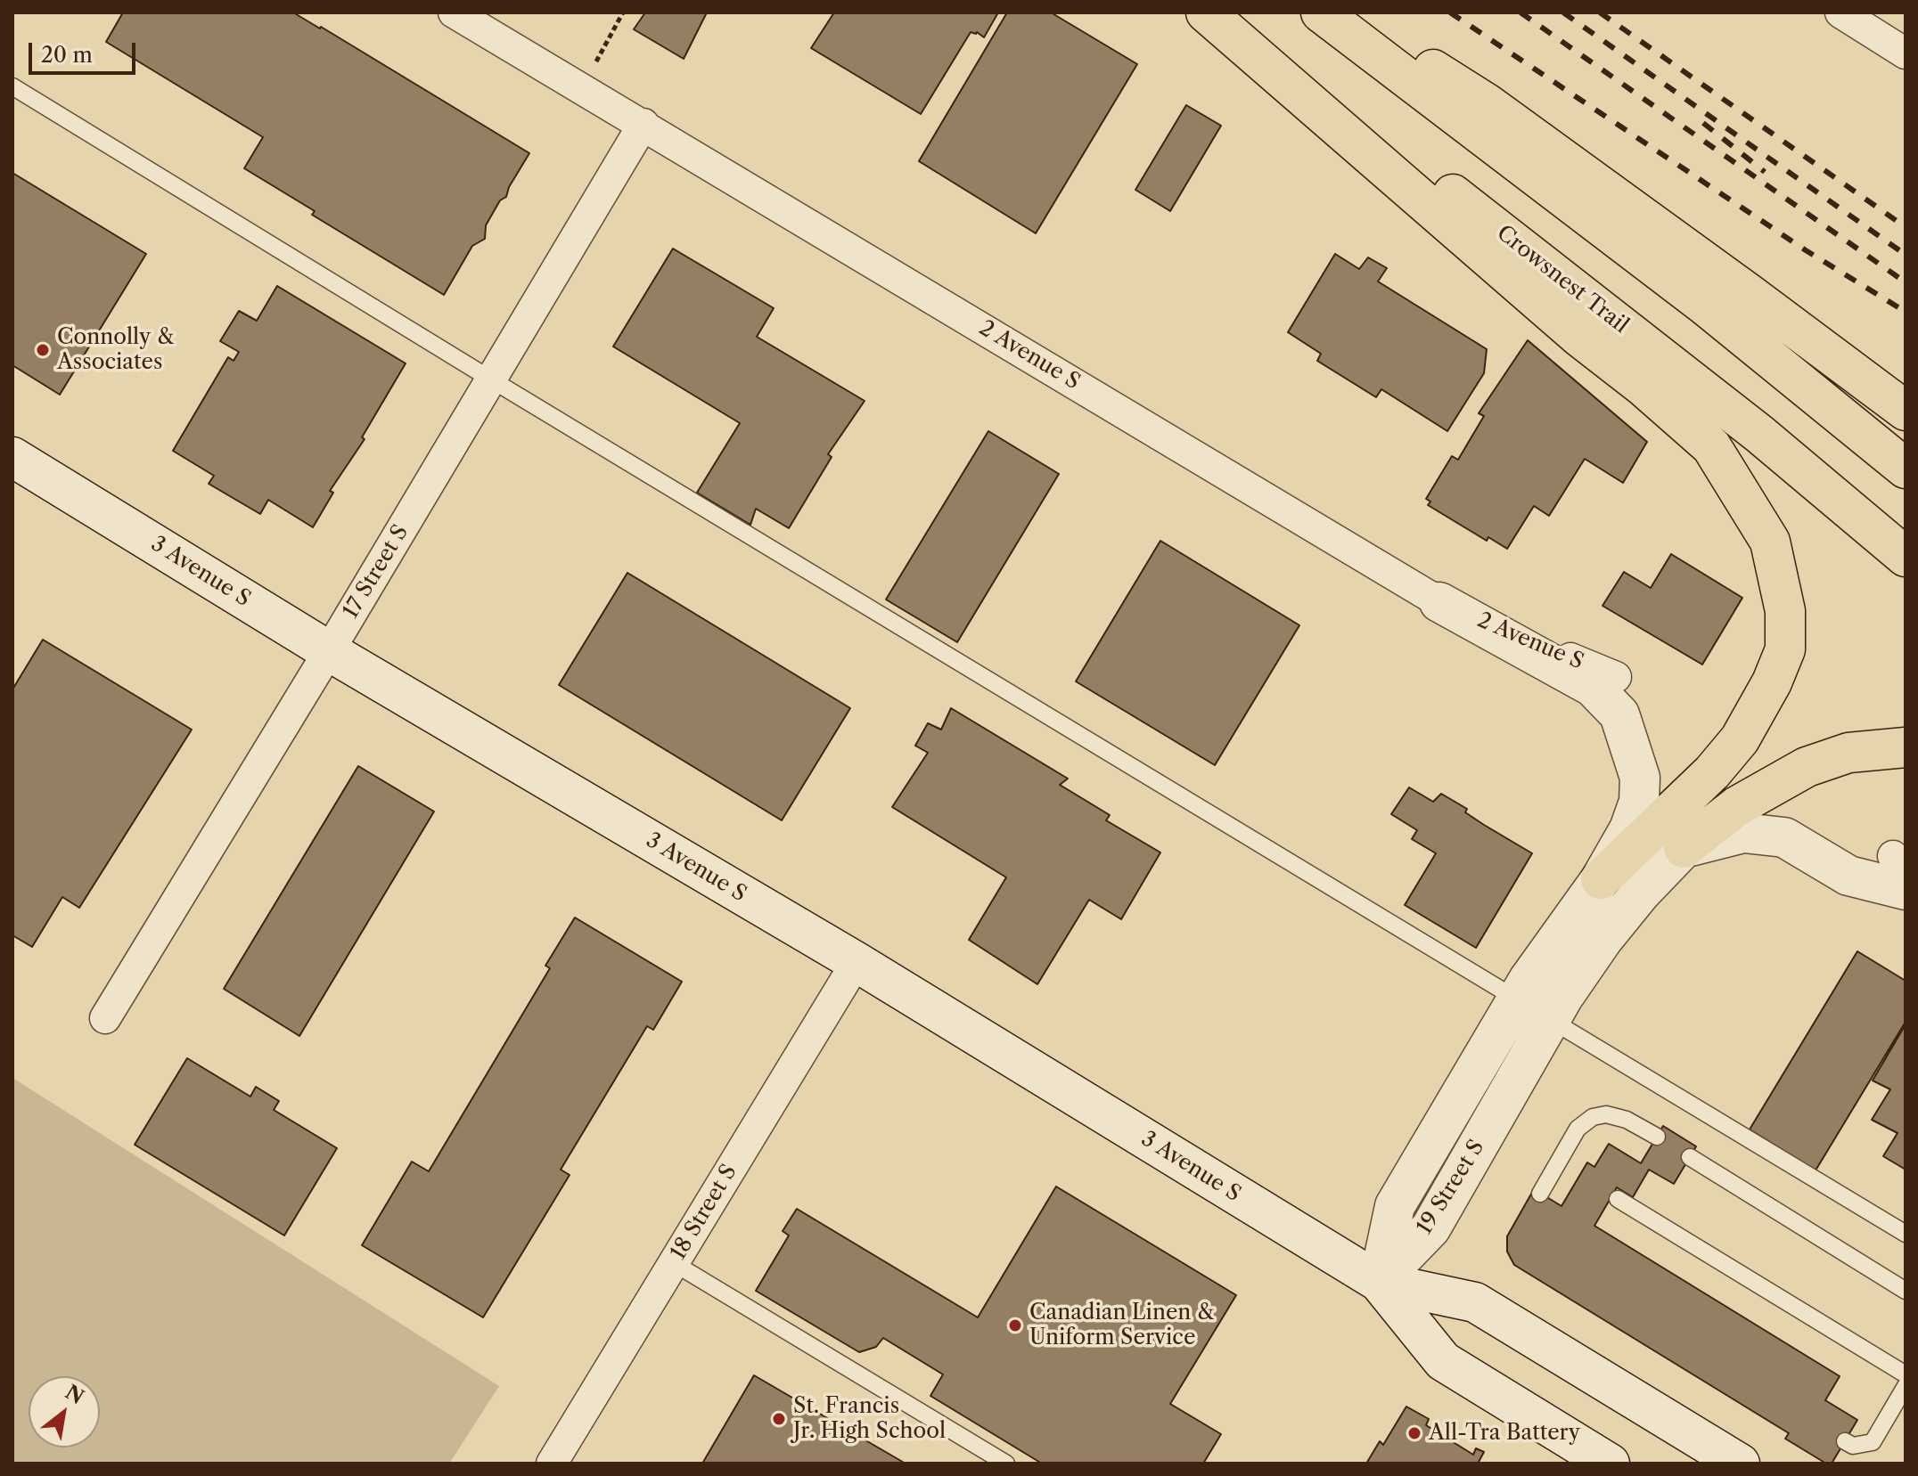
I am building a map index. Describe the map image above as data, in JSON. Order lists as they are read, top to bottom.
{
  "streets": {
    "highway": ["Crowsnest Trail"],
    "main road": ["3 Avenue S", "19 Street S"],
    "street": ["2 Avenue S", "17 Street S", "18 Street S"]
  },
  "crossings": [
    ["2 Avenue S", "17 Street S"],
    ["2 Avenue S", "19 Street S"],
    ["3 Avenue S", "17 Street S"],
    ["3 Avenue S", "19 Street S"],
    ["3 Avenue S", "18 Street S"]
  ],
  "places": [
    "Connolly & Associates",
    "Canadian Linen & Uniform Service",
    "St. Francis Jr. High School",
    "All-Tra Battery"
  ],
  "scale_bar": "20 m",
  "north": "top right"
}
